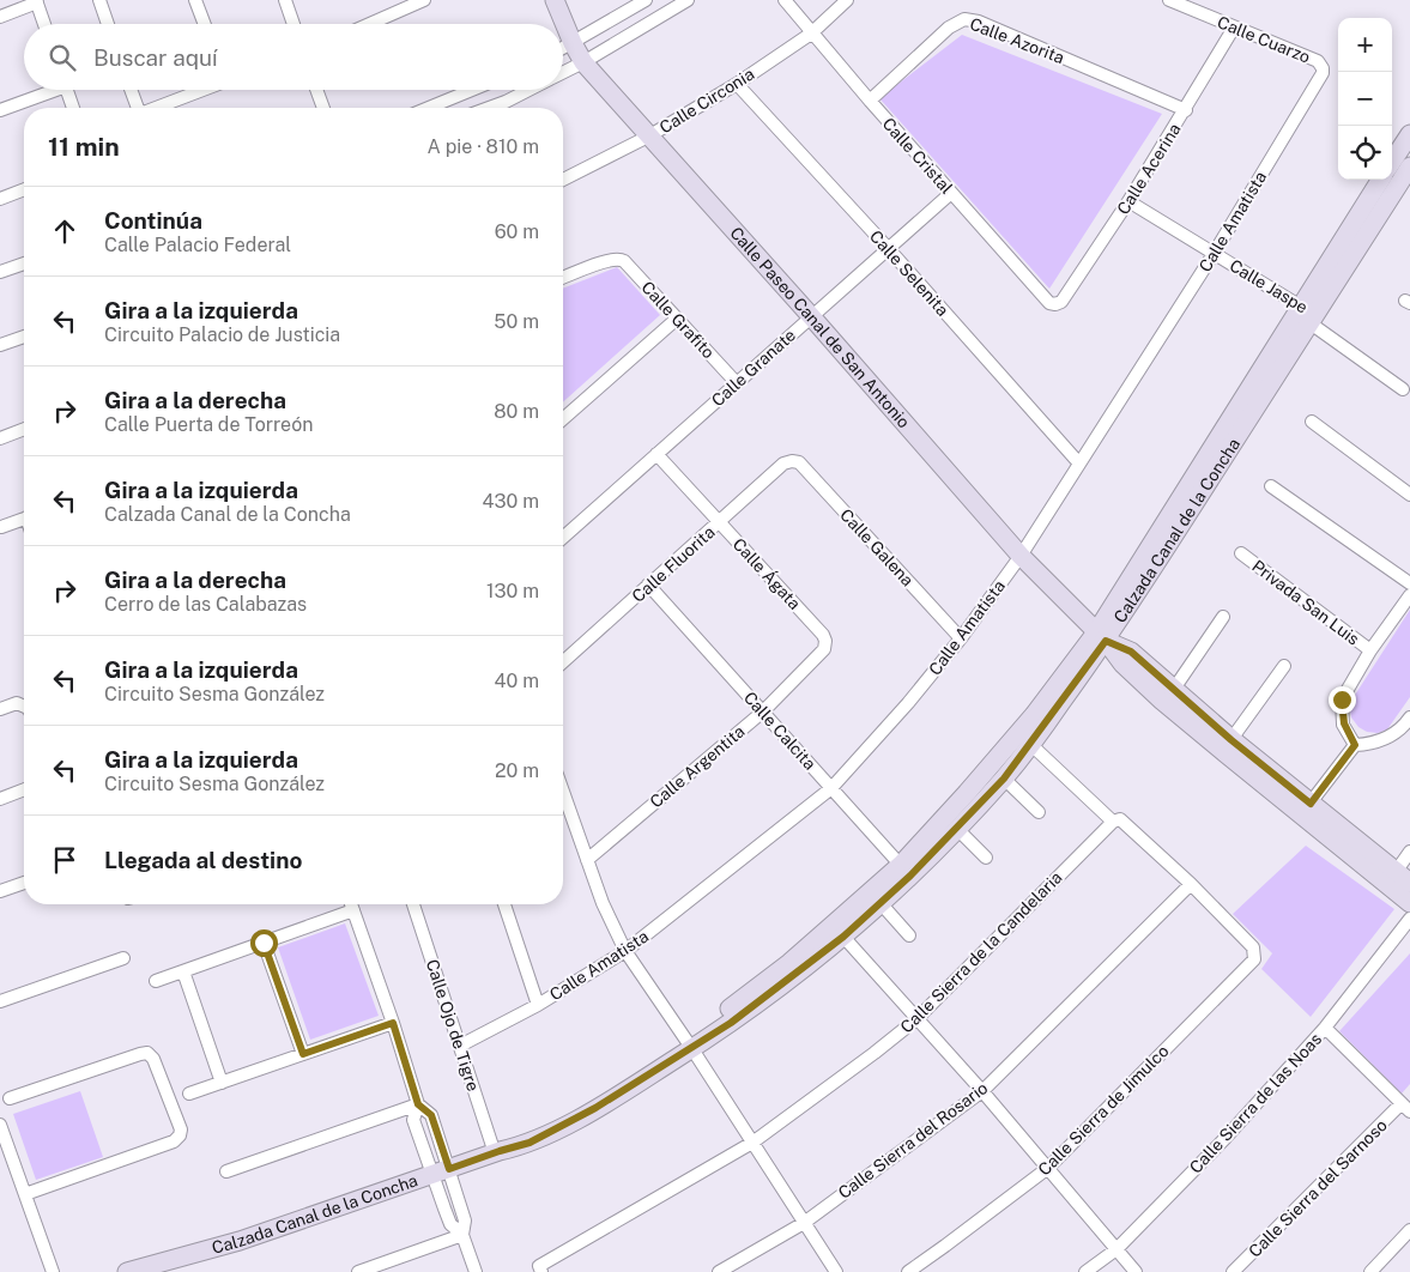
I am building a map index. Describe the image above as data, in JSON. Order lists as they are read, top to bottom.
{
  "streets": {
    "street": [
      "Calle Cuarzo",
      "Calle Azorita",
      "Calle Circonia",
      "Calle Cristal",
      "Calle Acerina",
      "Calle Amatista",
      "Calle Selenita",
      "Calle Jaspe",
      "Calle Grafito",
      "Calle Paseo Canal de San Antonio",
      "Calle Granate",
      "Calzada Canal de la Concha",
      "Calle Galena",
      "Calle Fluorita",
      "Calle Ágata",
      "Privada San Luis",
      "Calle Calcita",
      "Calle Argentita",
      "Calle Sierra de la Candelaria",
      "Calle Ojo de Tigre",
      "Calle Sierra de las Noas",
      "Calle Sierra de Jimulco",
      "Calle Sierra del Rosario",
      "Calle Sierra del Sarnoso"
    ]
  },
  "crossings": [
    ["Calle Cuarzo", "Calle Acerina"],
    ["Calle Cuarzo", "Calle Amatista"],
    ["Calle Azorita", "Calle Cristal"],
    ["Calle Azorita", "Calle Acerina"],
    ["Calle Circonia", "Calle Cristal"],
    ["Calle Circonia", "Calle Selenita"],
    ["Calle Circonia", "Calle Paseo Canal de San Antonio"],
    ["Calle Cristal", "Calle Acerina"],
    ["Calle Cristal", "Calle Granate"],
    ["Calle Acerina", "Calle Jaspe"],
    ["Calle Amatista", "Calle Selenita"],
    ["Calle Amatista", "Calle Jaspe"],
    ["Calle Amatista", "Calle Paseo Canal de San Antonio"],
    ["Calle Amatista", "Calle Galena"],
    ["Calle Amatista", "Calle Calcita"],
    ["Calle Amatista", "Calle Ojo de Tigre"],
    ["Calle Selenita", "Calle Granate"],
    ["Calle Jaspe", "Calzada Canal de la Concha"],
    ["Calle Grafito", "Calle Granate"],
    ["Calle Paseo Canal de San Antonio", "Calle Granate"],
    ["Calle Paseo Canal de San Antonio", "Calzada Canal de la Concha"],
    ["Calle Granate", "Calle Ágata"],
    ["Calzada Canal de la Concha", "Calle Calcita"],
    ["Calzada Canal de la Concha", "Calle Ojo de Tigre"],
    ["Calle Galena", "Calle Fluorita"],
    ["Calle Fluorita", "Calle Ágata"],
    ["Calle Fluorita", "Calle Calcita"],
    ["Calle Ágata", "Calle Argentita"],
    ["Calle Calcita", "Calle Argentita"],
    ["Calle Sierra de Jimulco", "Calle Sierra del Rosario"]
  ],
  "page": {
    "map_buttons": ["+", "−"],
    "search": "Buscar aquí",
    "heading": ["11 min", "A pie · 810 m"],
    "list": [
      ["Continúa", "Calle Palacio Federal", "60 m"],
      ["Gira a la izquierda", "Circuito Palacio de Justicia", "50 m"],
      ["Gira a la derecha", "Calle Puerta de Torreón", "80 m"],
      ["Gira a la izquierda", "Calzada Canal de la Concha", "430 m"],
      ["Gira a la derecha", "Cerro de las Calabazas", "130 m"],
      ["Gira a la izquierda", "Circuito Sesma González", "40 m"],
      ["Gira a la izquierda", "Circuito Sesma González", "20 m"],
      "Llegada al destino"
    ]
  }
}
